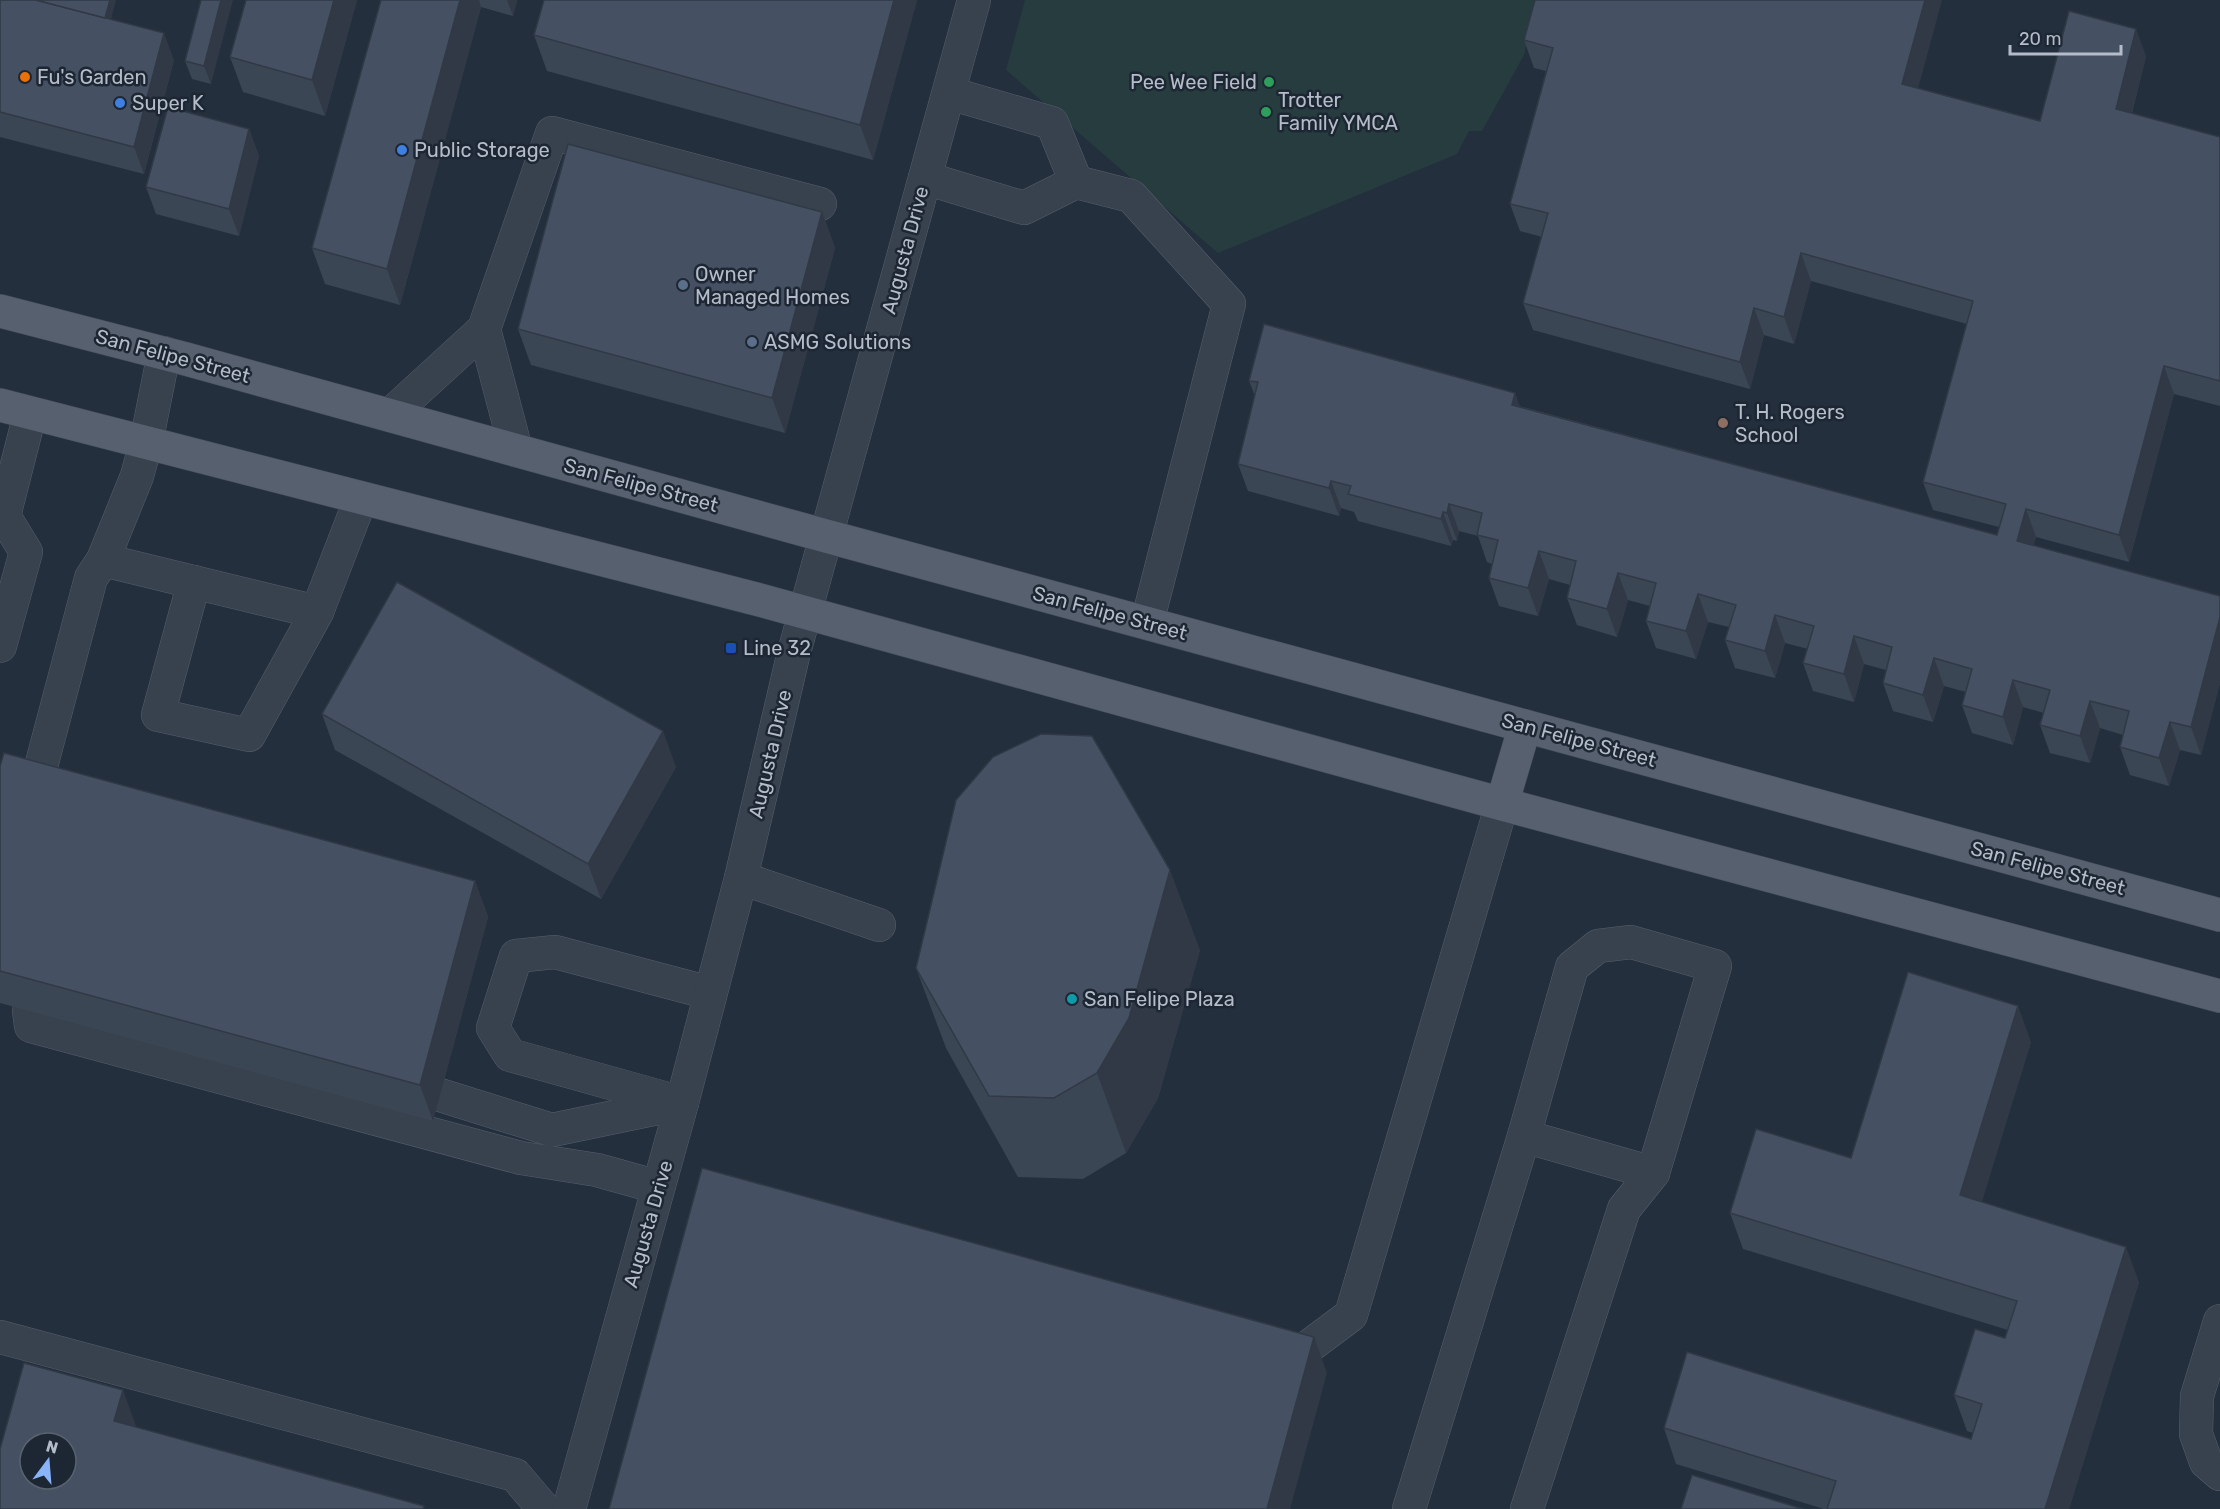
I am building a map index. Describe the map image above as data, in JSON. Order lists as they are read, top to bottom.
{
  "streets": {
    "main road": ["San Felipe Street"],
    "street": ["Augusta Drive"]
  },
  "crossings": [
    ["Augusta Drive", "San Felipe Street"]
  ],
  "places": {
    "other": [
      "Fu's Garden",
      "Pee Wee Field",
      "Super K",
      "Trotter Family YMCA",
      "Public Storage",
      "Owner Managed Homes",
      "ASMG Solutions",
      "T. H. Rogers School",
      "San Felipe Plaza"
    ],
    "transit": ["Line 32"]
  },
  "scale_bar": "20 m",
  "north": "top"
}
